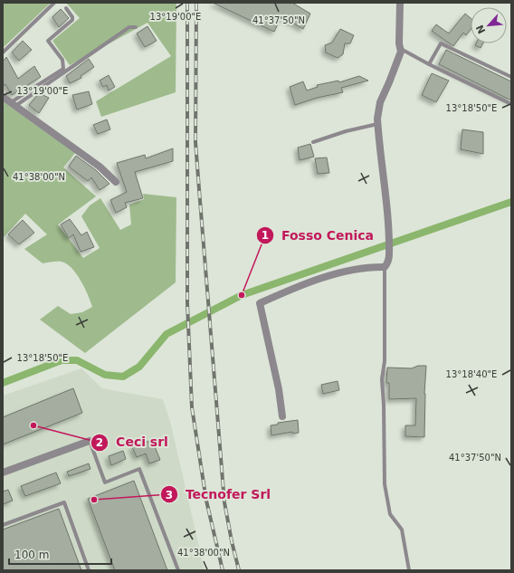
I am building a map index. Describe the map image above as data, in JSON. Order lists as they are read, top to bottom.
{
  "places": ["Fosso Cenica", "Ceci srl", "Tecnofer Srl"],
  "scale_bar": "100 m",
  "north": "bottom left",
  "coordinates": [
    "13°19'00\"E",
    "41°37'50\"N",
    "13°18'50\"E",
    "41°38'00\"N",
    "13°18'40\"E"
  ]
}
